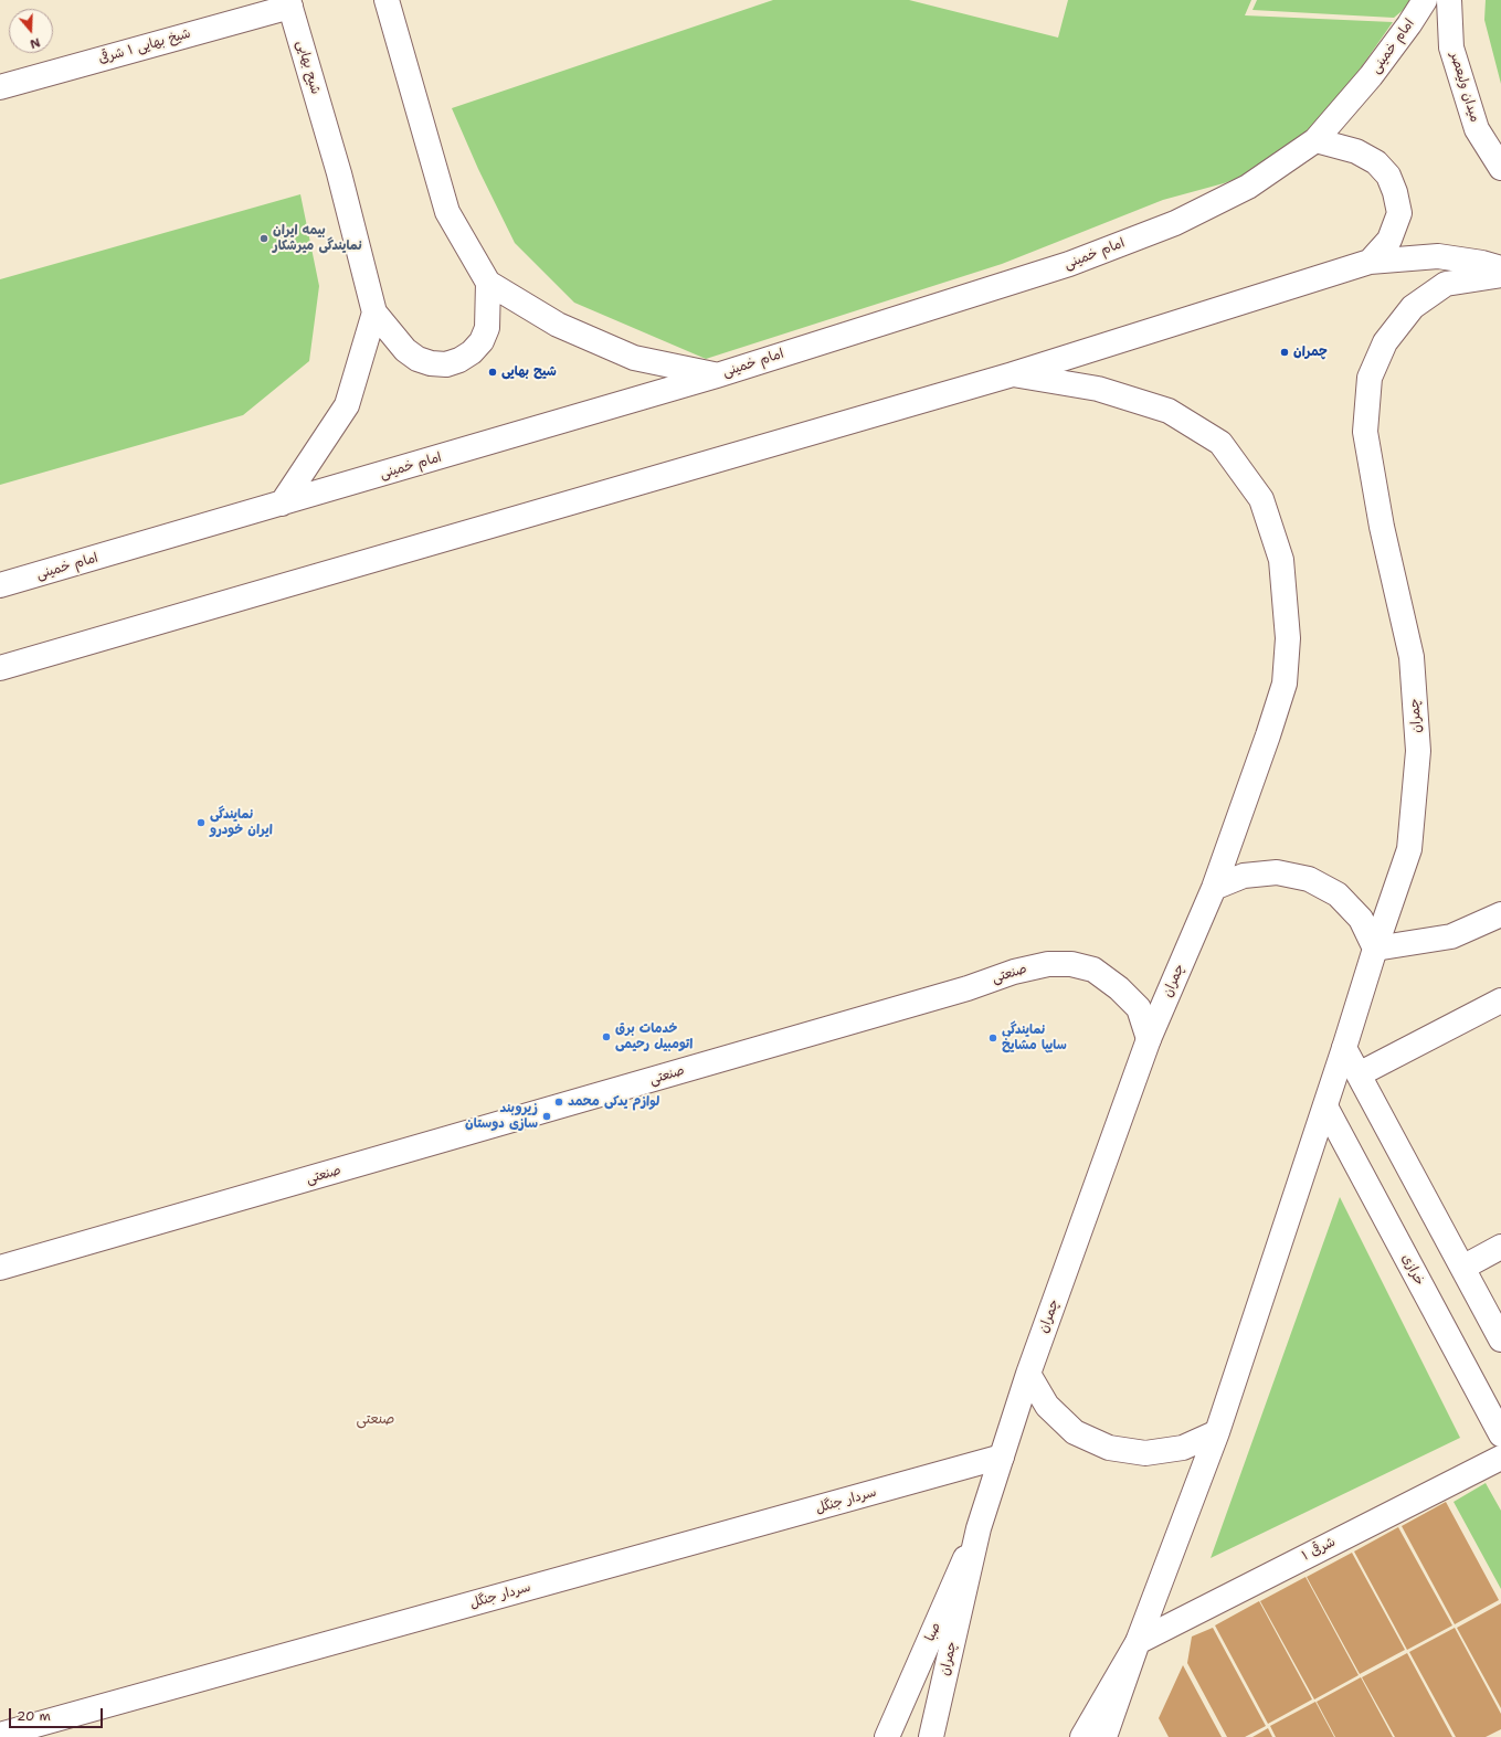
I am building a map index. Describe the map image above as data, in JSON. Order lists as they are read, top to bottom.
{
  "streets": {
    "main road": [
      "شیخ بهایی ۱ شرقی",
      "امام خمینی",
      "شیح بهایی",
      "میدان ولیعصر",
      "چمران",
      "صنعتی",
      "خرازی",
      "سردار جنگل",
      "۱ شرقی",
      "صبا"
    ]
  },
  "crossings": [
    ["شیخ بهایی ۱ شرقی", "شیح بهایی"],
    ["چمران", "صنعتی"],
    ["چمران", "خرازی"],
    ["چمران", "سردار جنگل"],
    ["چمران", "۱ شرقی"],
    ["چمران", "صبا"]
  ],
  "districts": ["صنعتی"],
  "places": [
    "بیمه ایران نمایندگی میرشکار",
    "چمران",
    "شیح بهایی",
    "نمایندگی ایران خودرو",
    "خدمات برق اتومبیل رحیمی",
    "نمایندگی سایپا مشایخ",
    "لوازم یدکی محمد",
    "زیروبند سازی دوستان"
  ],
  "scale_bar": "20 m",
  "north": "bottom"
}
